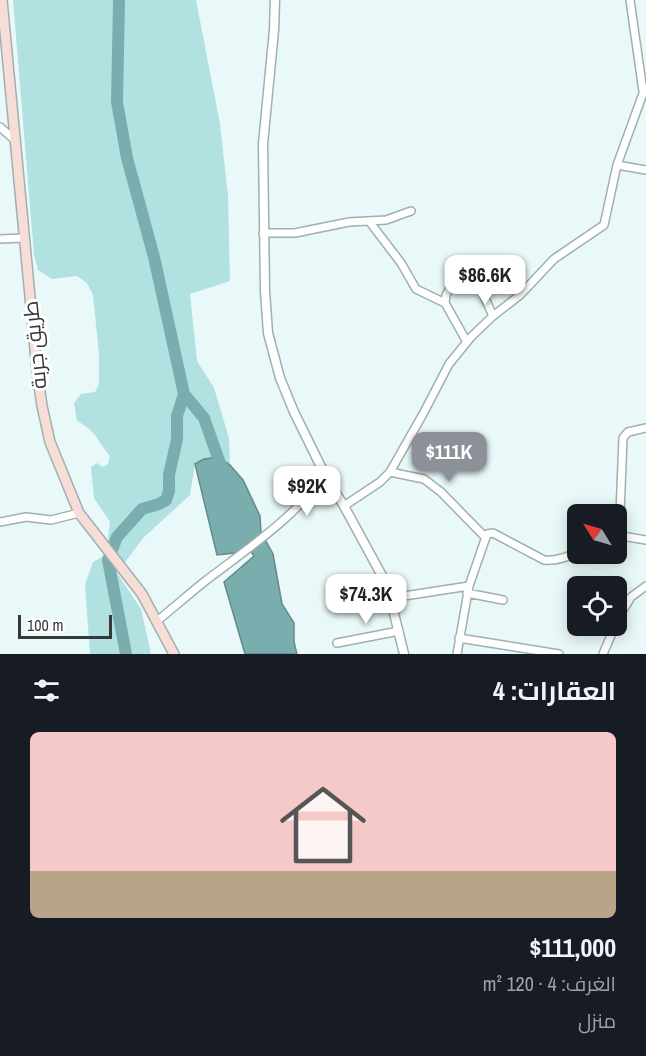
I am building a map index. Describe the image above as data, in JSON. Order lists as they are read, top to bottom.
{
  "streets": {
    "main road": ["طريق جربة"]
  },
  "scale_bar": "100 m",
  "north": "top left",
  "page": {
    "price": [
      "$86.6K",
      "$111K",
      "$92K",
      "$74.3K"
    ],
    "scale": "100 m",
    "heading": "العقارات: 4",
    "list": [
      {
        "name": "$111,000",
        "note": "الغرف: 4 · 120 m² · منزل"
      }
    ]
  }
}
